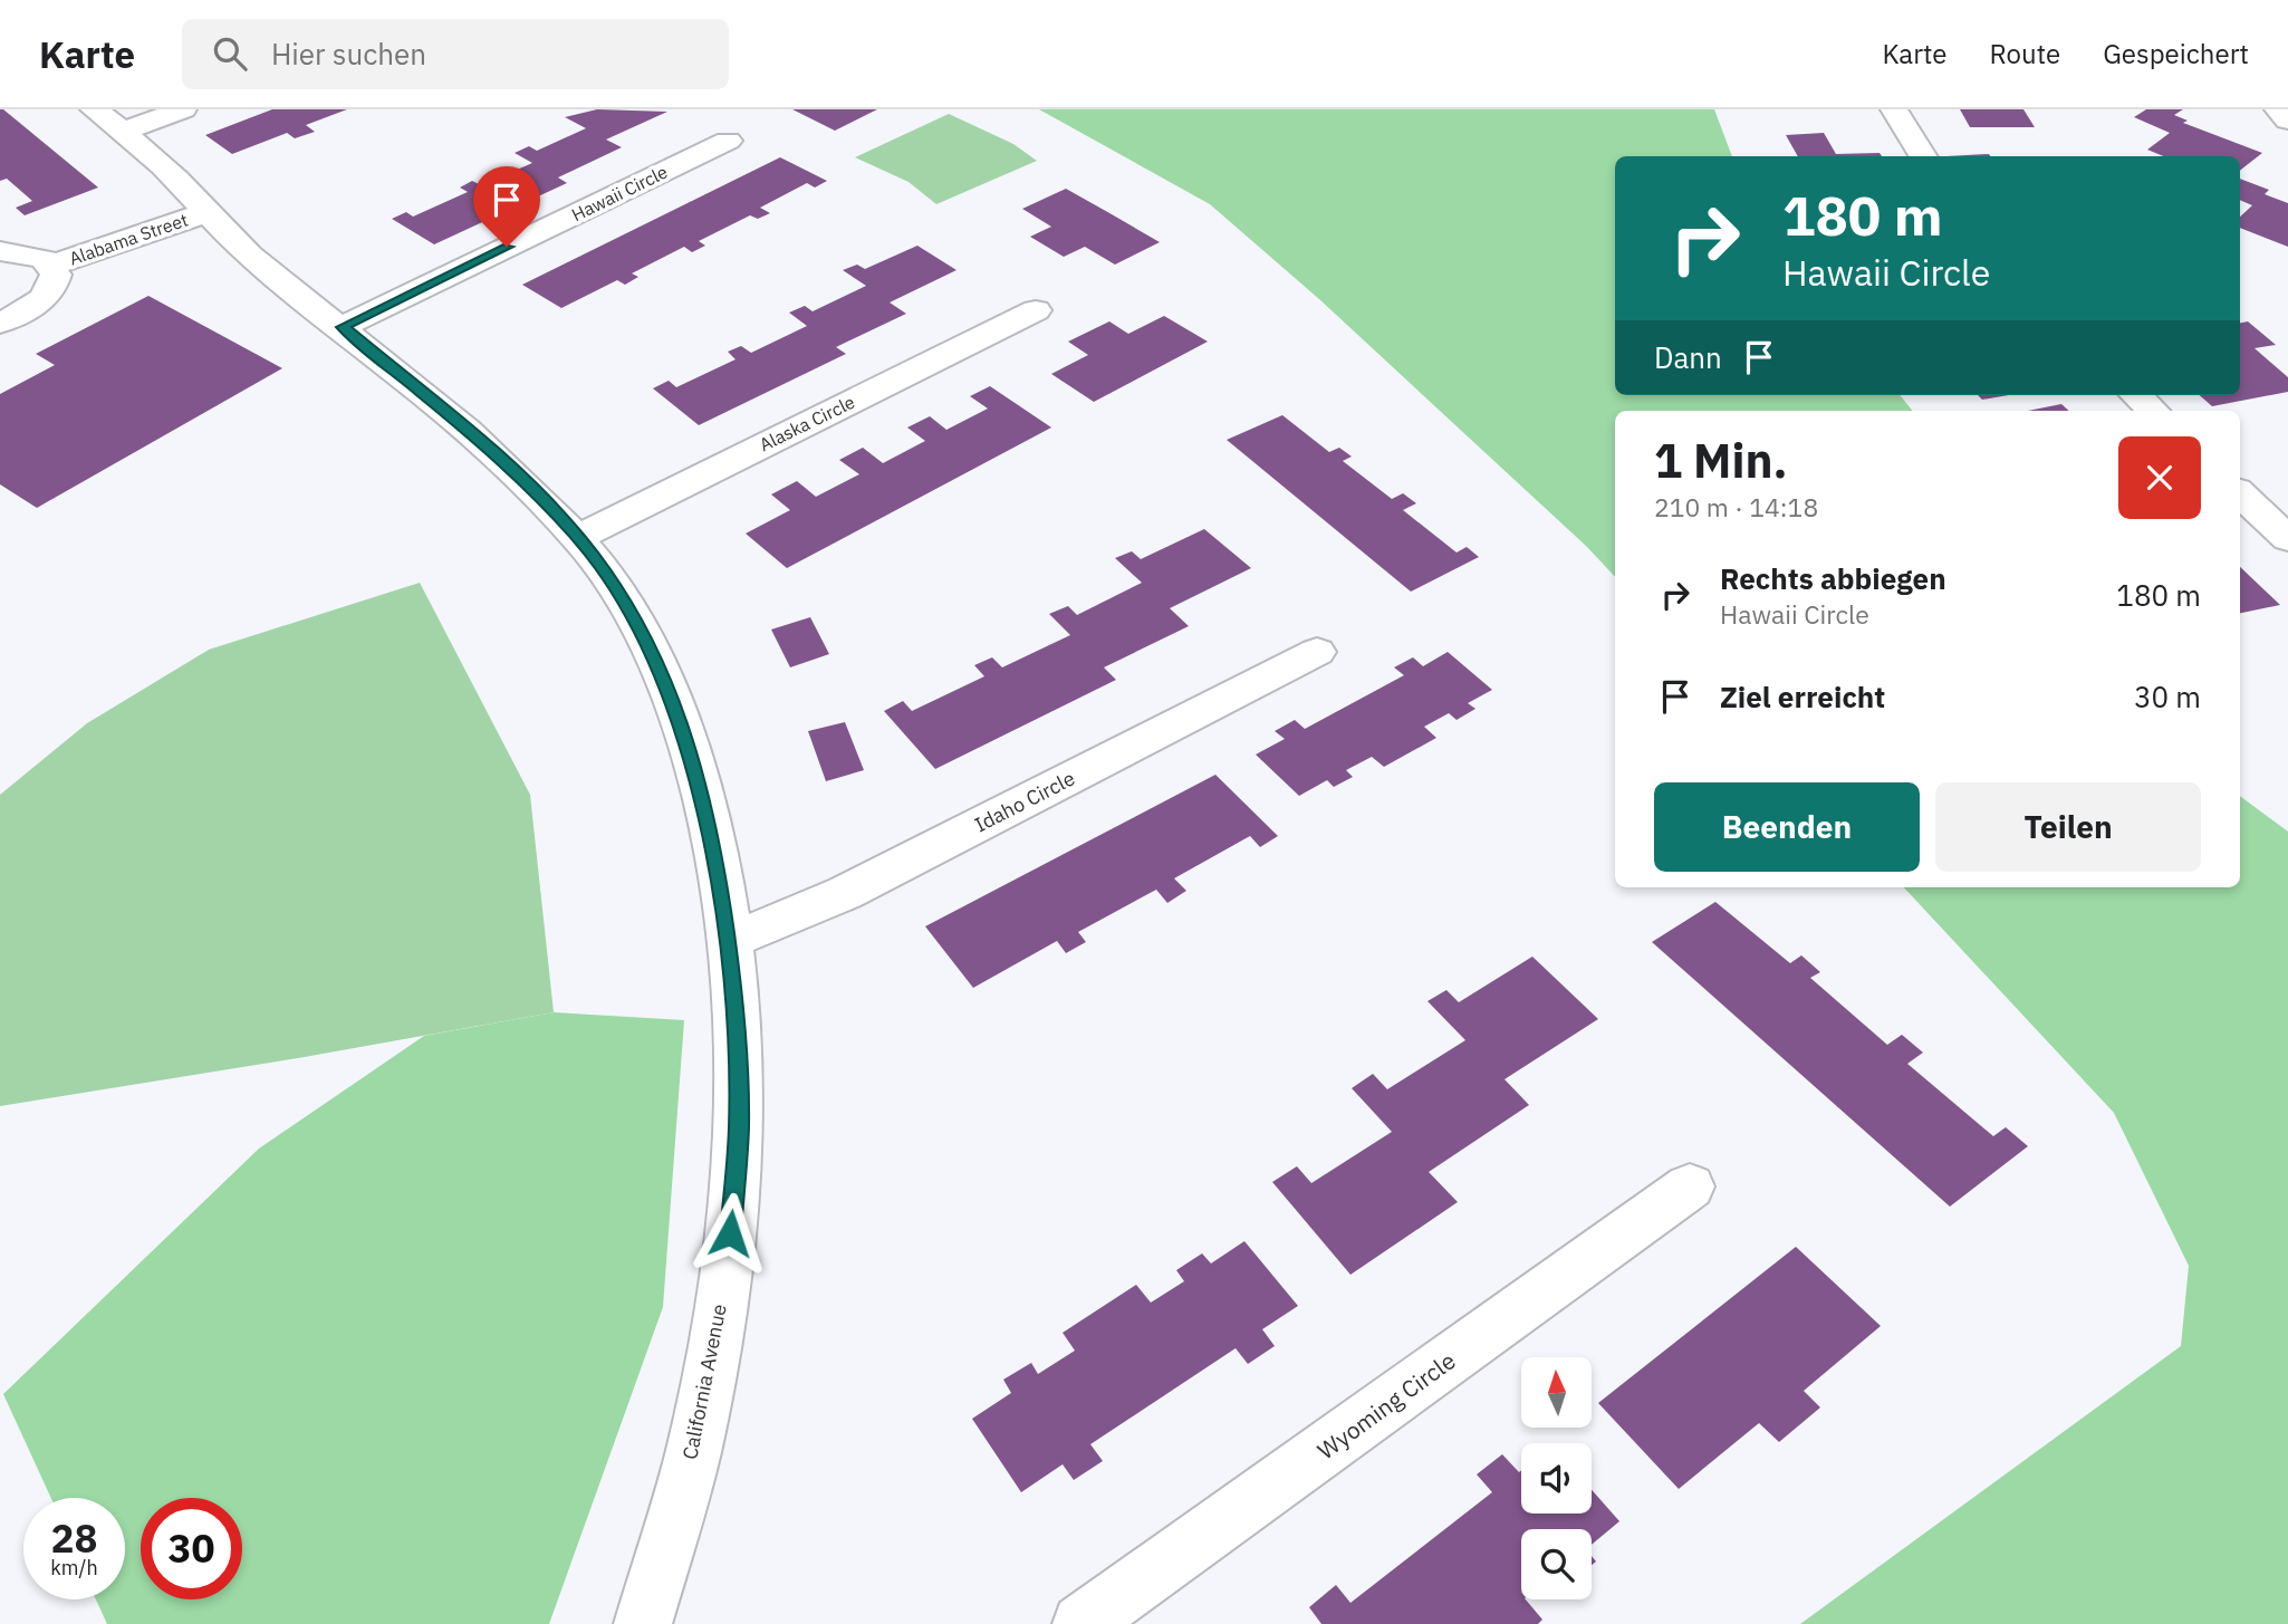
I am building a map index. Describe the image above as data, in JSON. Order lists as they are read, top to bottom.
{
  "streets": {
    "street": [
      "Hawaii Circle",
      "Alabama Street",
      "Alaska Circle",
      "Idaho Circle",
      "California Avenue",
      "Wyoming Circle"
    ]
  },
  "crossings": [
    ["Hawaii Circle", "California Avenue"],
    ["Alabama Street", "California Avenue"],
    ["Alaska Circle", "California Avenue"],
    ["Idaho Circle", "California Avenue"]
  ],
  "north": "top",
  "page": {
    "header": "Karte",
    "search": "Hier suchen",
    "nav": ["Karte", "Route", "Gespeichert"],
    "turn": ["180 m", "Hawaii Circle"],
    "then": "Dann",
    "heading": ["1 Min.", "210 m · 14:18"],
    "list": [
      {
        "name": "Rechts abbiegen",
        "note": "Hawaii Circle",
        "value": "180 m"
      },
      {
        "name": "Ziel erreicht",
        "value": "30 m"
      }
    ],
    "buttons": ["Beenden", "Teilen"],
    "speed": "28 km/h",
    "limit": "30"
  }
}
